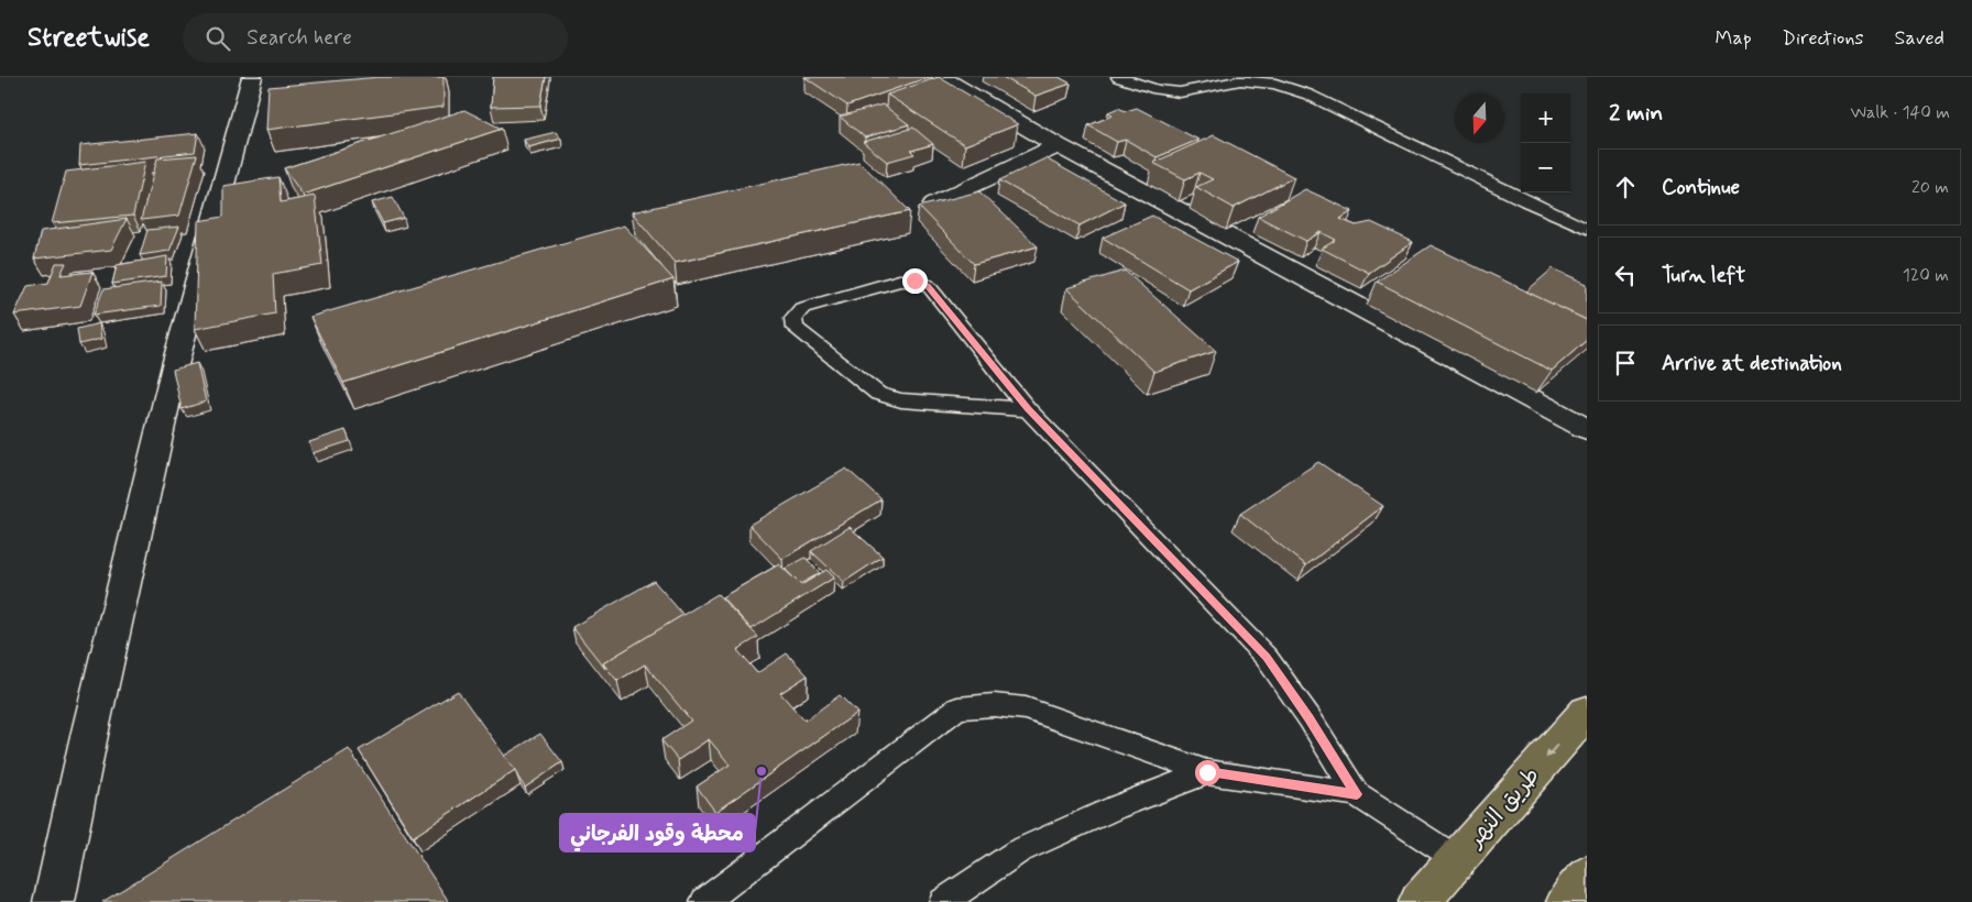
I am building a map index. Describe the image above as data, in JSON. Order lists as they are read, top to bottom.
{
  "streets": {
    "main road": ["طريق النهر"]
  },
  "one_way": ["طريق النهر"],
  "places": ["محطة وقود الفرجاني"],
  "north": "bottom",
  "page": {
    "header": "Streetwise",
    "search": "Search here",
    "nav": ["Map", "Directions", "Saved"],
    "heading": ["2 min", "Walk · 140 m"],
    "map_buttons": ["+", "−"],
    "list": [
      ["Continue", "20 m"],
      ["Turn left", "120 m"],
      "Arrive at destination"
    ]
  }
}
